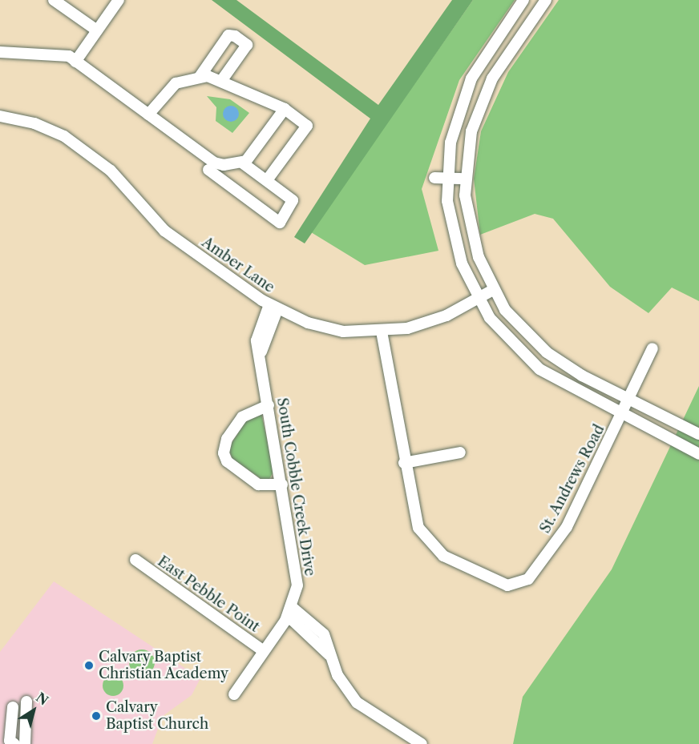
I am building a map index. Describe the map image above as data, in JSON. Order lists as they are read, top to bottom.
{
  "streets": {
    "street": [
      "Amber Lane",
      "St. Andrews Road",
      "South Cobble Creek Drive",
      "East Pebble Point"
    ]
  },
  "crossings": [
    ["Amber Lane", "St. Andrews Road"],
    ["Amber Lane", "South Cobble Creek Drive"],
    ["South Cobble Creek Drive", "East Pebble Point"]
  ],
  "places": ["Calvary Baptist Christian Academy", "Calvary Baptist Church"],
  "north": "top right"
}
